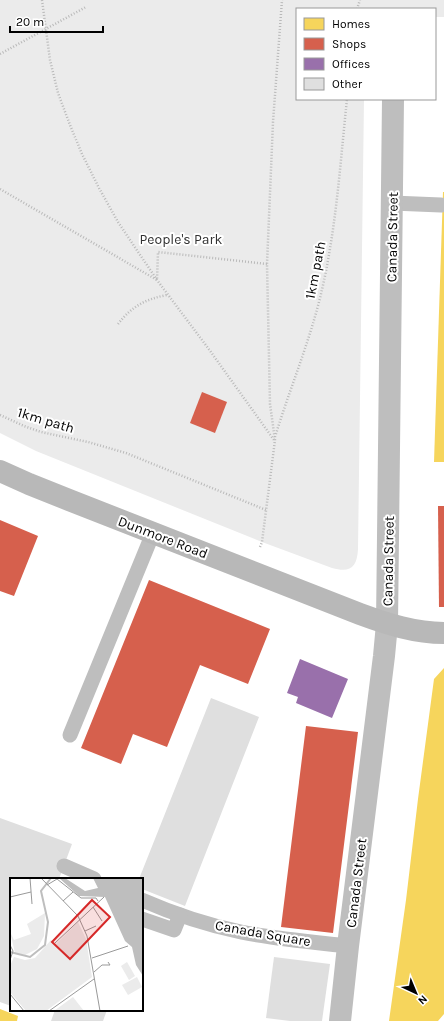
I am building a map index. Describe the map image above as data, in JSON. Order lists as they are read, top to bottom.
{
  "streets": {
    "main road": ["Dunmore Road"],
    "street": ["Canada Street"],
    "lane": ["Canada Square"],
    "path": ["1km path"]
  },
  "crossings": [
    ["Canada Street", "Dunmore Road"],
    ["Canada Street", "Canada Square"]
  ],
  "parks": ["People's Park"],
  "legend": [
    "Homes",
    "Shops",
    "Offices",
    "Other"
  ],
  "scale_bar": "20 m",
  "north": "bottom right"
}
